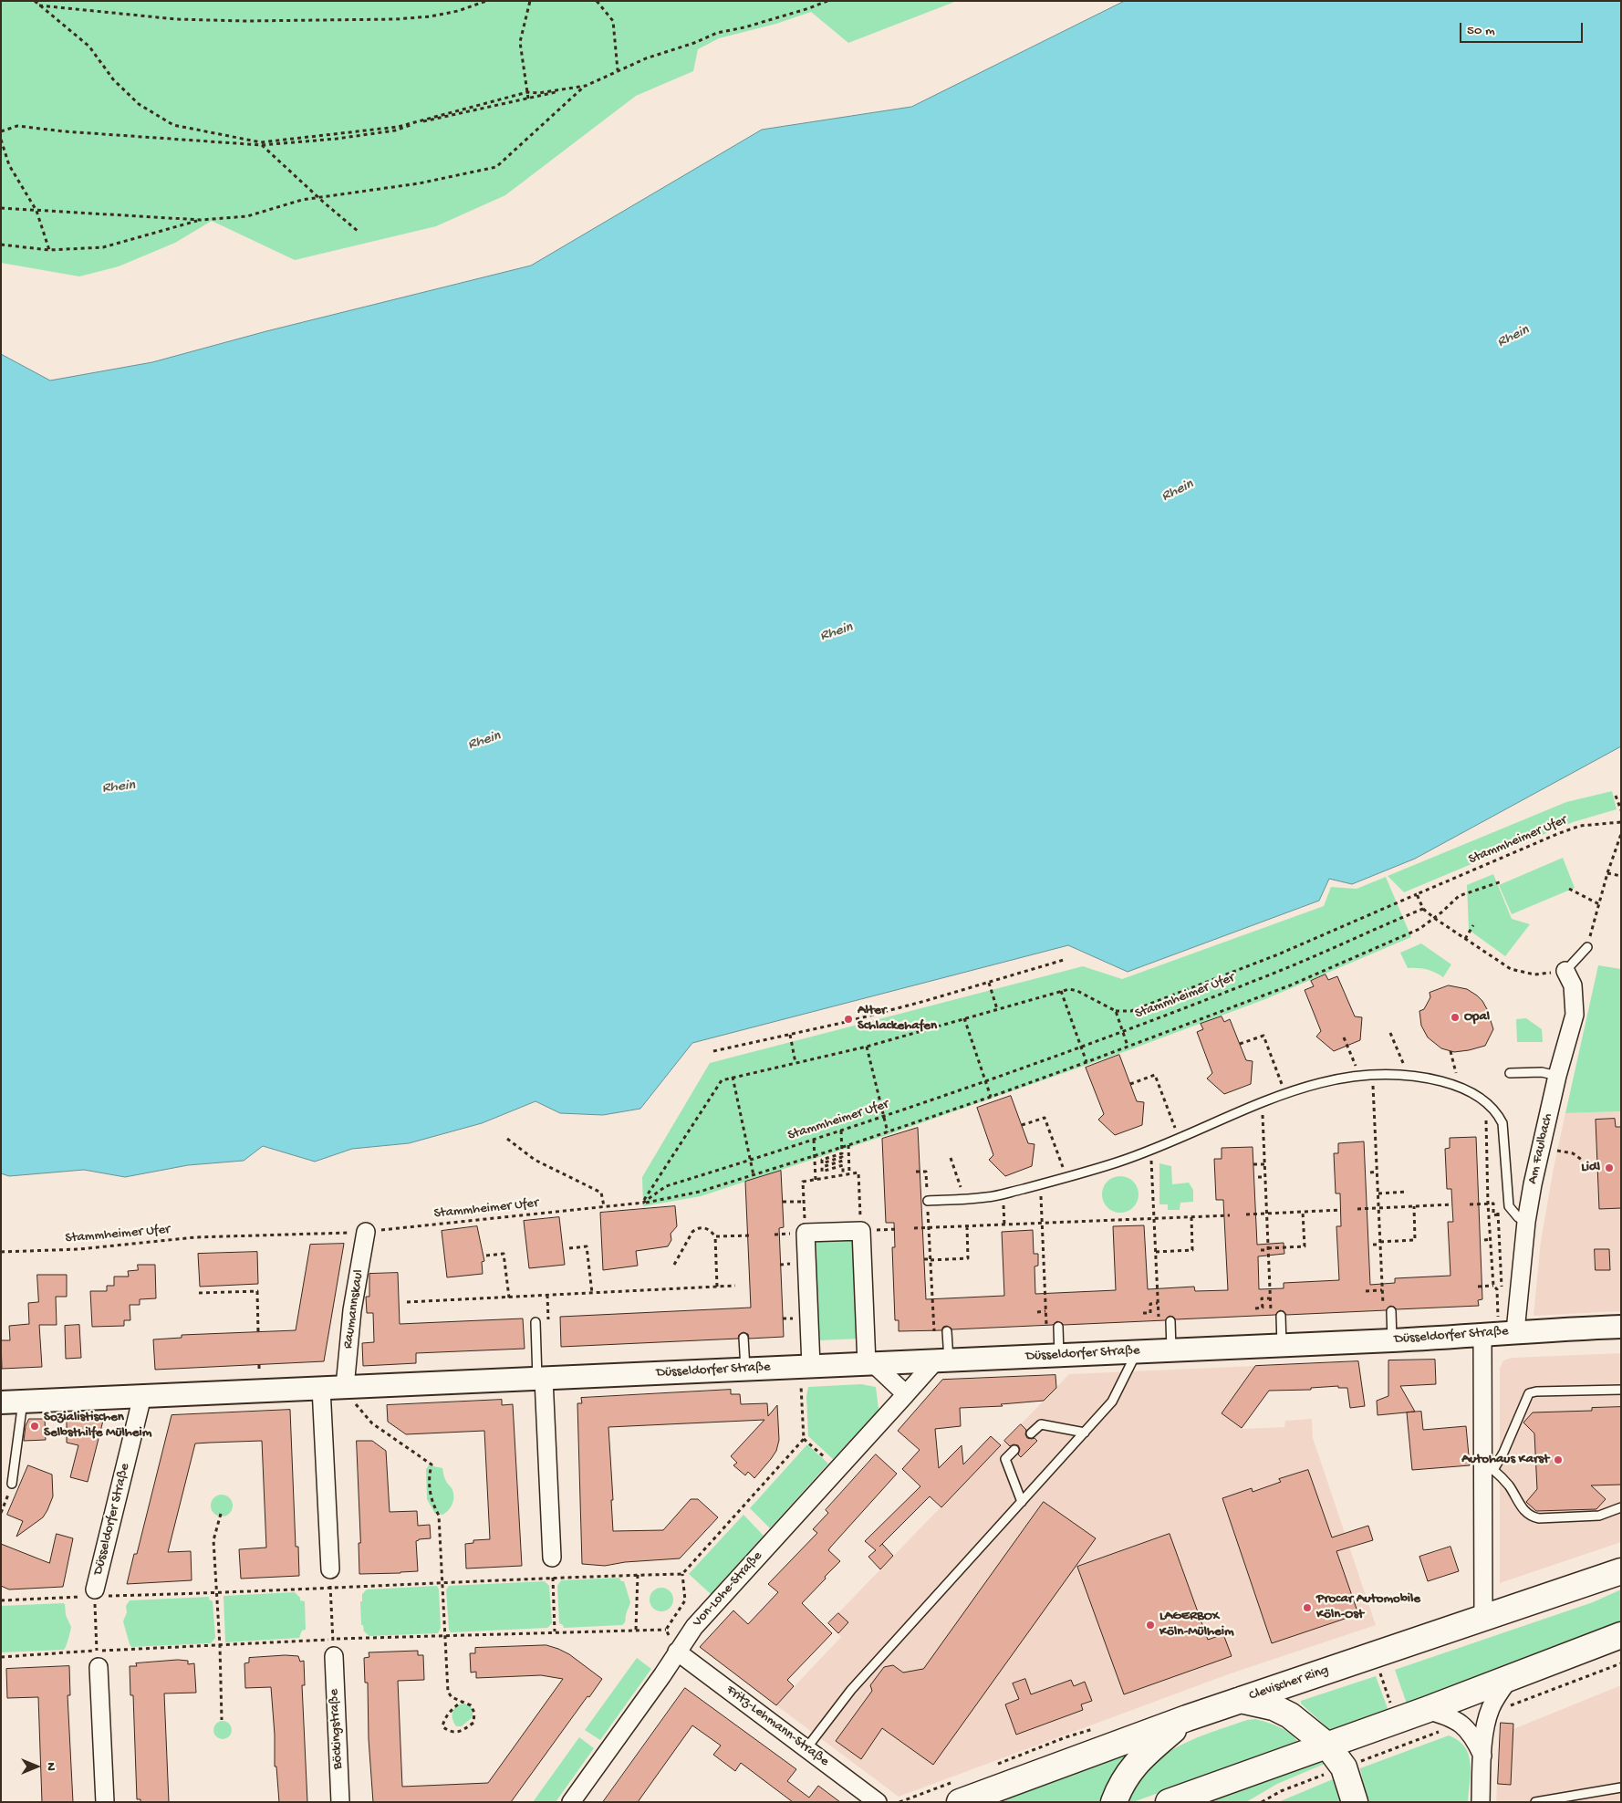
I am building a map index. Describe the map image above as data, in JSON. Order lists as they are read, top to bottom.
{
  "streets": {
    "main road": ["Clevischer Ring"],
    "street": [
      "Am Faulbach",
      "Raumannskaul",
      "Düsseldorfer Straße",
      "Von-Lohe-Straße",
      "Fritz-Lehmann-Straße",
      "Böckingstraße"
    ],
    "path": ["Stammheimer Ufer"]
  },
  "crossings": [
    ["Stammheimer Ufer", "Raumannskaul"],
    ["Am Faulbach", "Düsseldorfer Straße"],
    ["Raumannskaul", "Düsseldorfer Straße"],
    ["Düsseldorfer Straße", "Von-Lohe-Straße"],
    ["Von-Lohe-Straße", "Fritz-Lehmann-Straße"]
  ],
  "water": ["Rhein"],
  "places": [
    "Opal",
    "Alter Schlackehafen",
    "Lidl",
    "Sozialistischen Selbsthilfe Mülheim",
    "Autohaus Karst",
    "Procar Automobile Köln-Ost",
    "LAGERBOX Köln-Mülheim"
  ],
  "scale_bar": "50 m",
  "north": "right"
}
